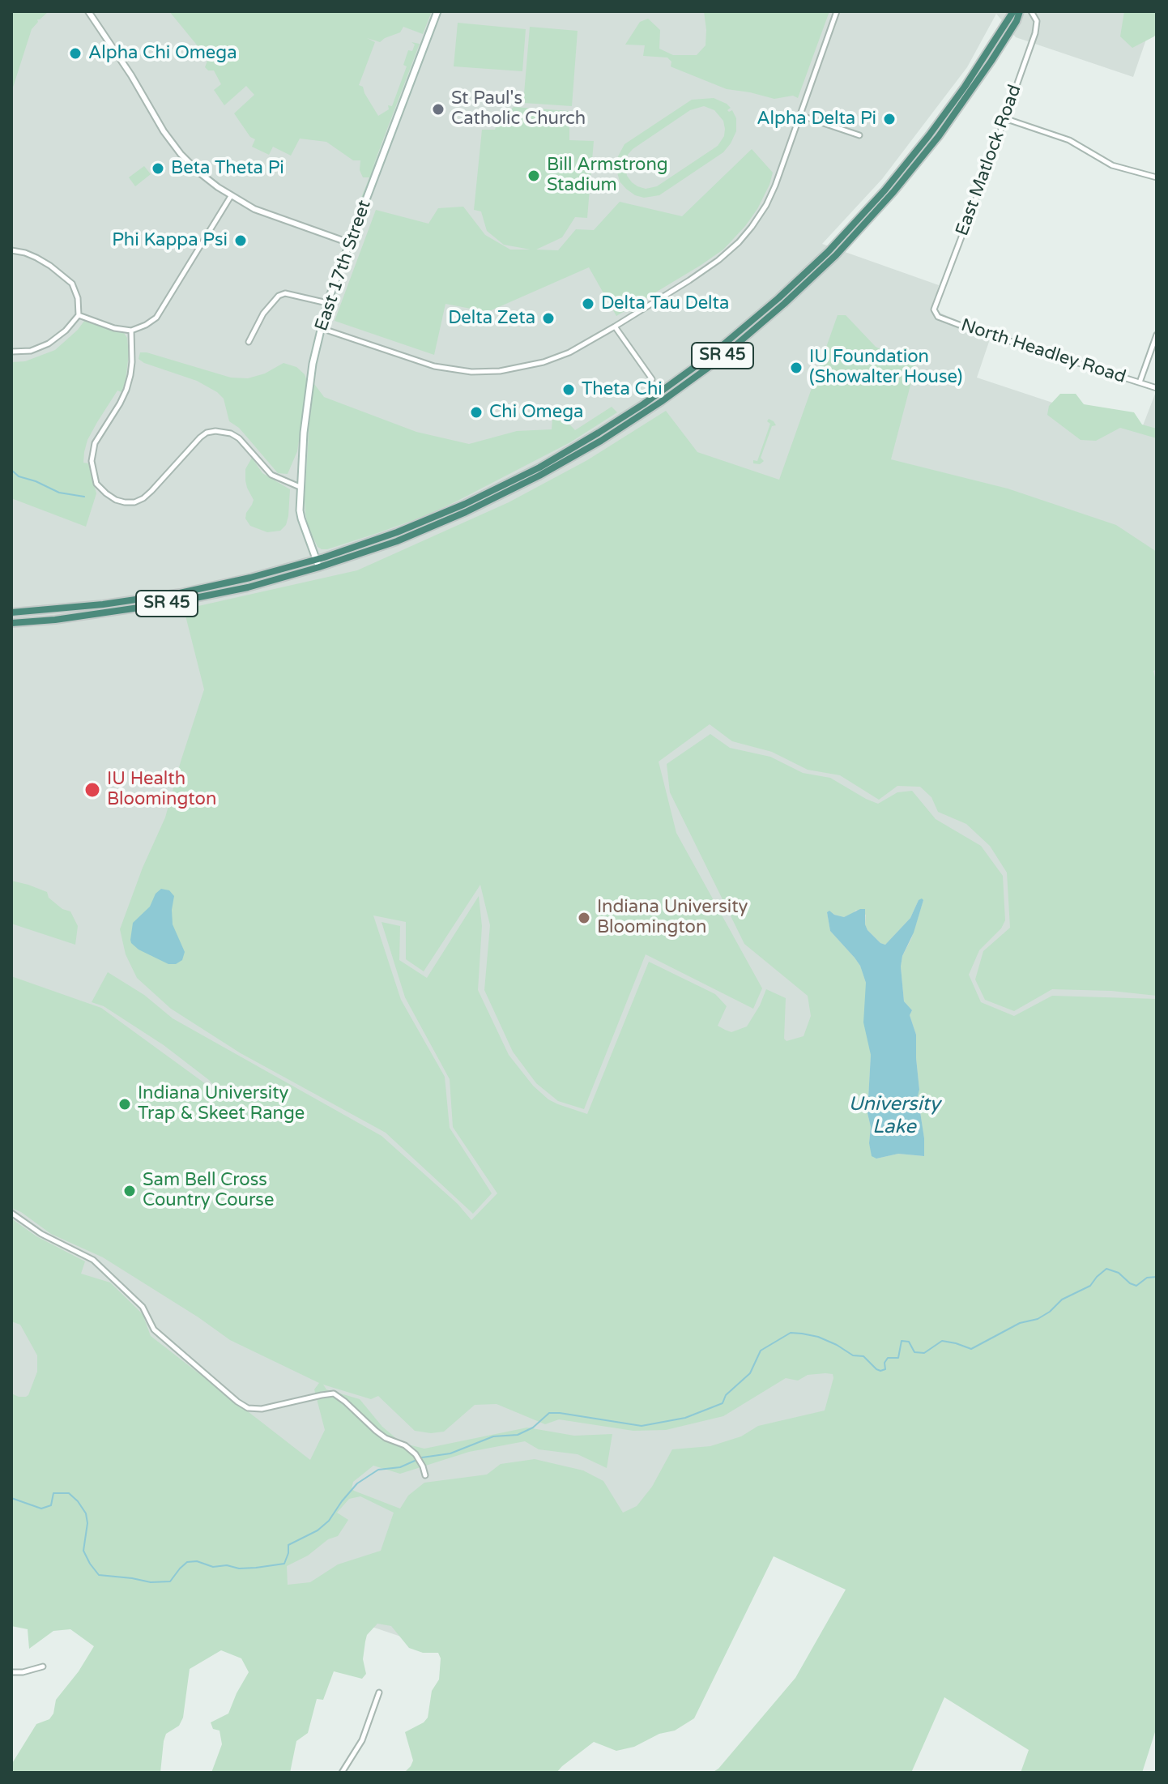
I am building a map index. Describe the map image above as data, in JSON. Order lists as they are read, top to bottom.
{
  "streets": {
    "highway": ["SR 45"],
    "main road": ["East 17th Street"],
    "street": ["East Matlock Road", "North Headley Road"]
  },
  "crossings": [
    ["East Matlock Road", "North Headley Road"],
    ["East 17th Street", "SR 45"]
  ],
  "water": ["University Lake"],
  "places": [
    "Alpha Chi Omega",
    "St Paul's Catholic Church",
    "Alpha Delta Pi",
    "Beta Theta Pi",
    "Bill Armstrong Stadium",
    "Phi Kappa Psi",
    "Delta Tau Delta",
    "Delta Zeta",
    "IU Foundation (Showalter House)",
    "Theta Chi",
    "Chi Omega",
    "IU Health Bloomington",
    "Indiana University Bloomington",
    "Indiana University Trap & Skeet Range",
    "Sam Bell Cross Country Course"
  ]
}
